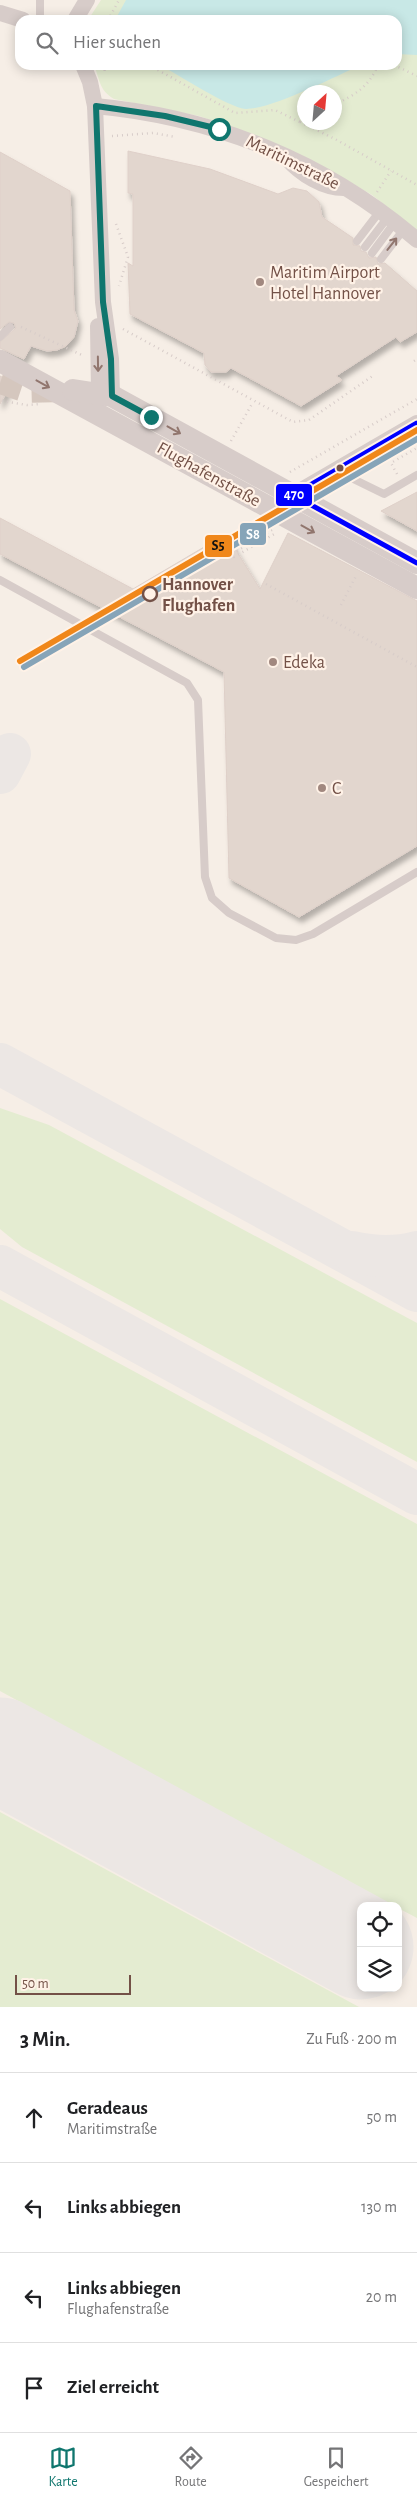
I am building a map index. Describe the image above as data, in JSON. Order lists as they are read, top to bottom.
{
  "streets": {
    "main road": ["Flughafenstraße"],
    "street": ["Maritimstraße"]
  },
  "one_way": ["Flughafenstraße"],
  "places": [
    "Maritim Airport Hotel Hannover",
    "Hannover Flughafen",
    "Edeka",
    "C"
  ],
  "lines": ["transit line 470", "transit line S5", "transit line S8"],
  "scale_bar": "50 m",
  "north": "top right",
  "page": {
    "search": "Hier suchen",
    "scale": "50 m",
    "heading": ["3 Min.", "Zu Fuß · 200 m"],
    "list": [
      ["Geradeaus", "Maritimstraße", "50 m"],
      ["Links abbiegen", "130 m"],
      ["Links abbiegen", "Flughafenstraße", "20 m"],
      "Ziel erreicht"
    ],
    "nav": ["Karte", "Route", "Gespeichert"]
  }
}
